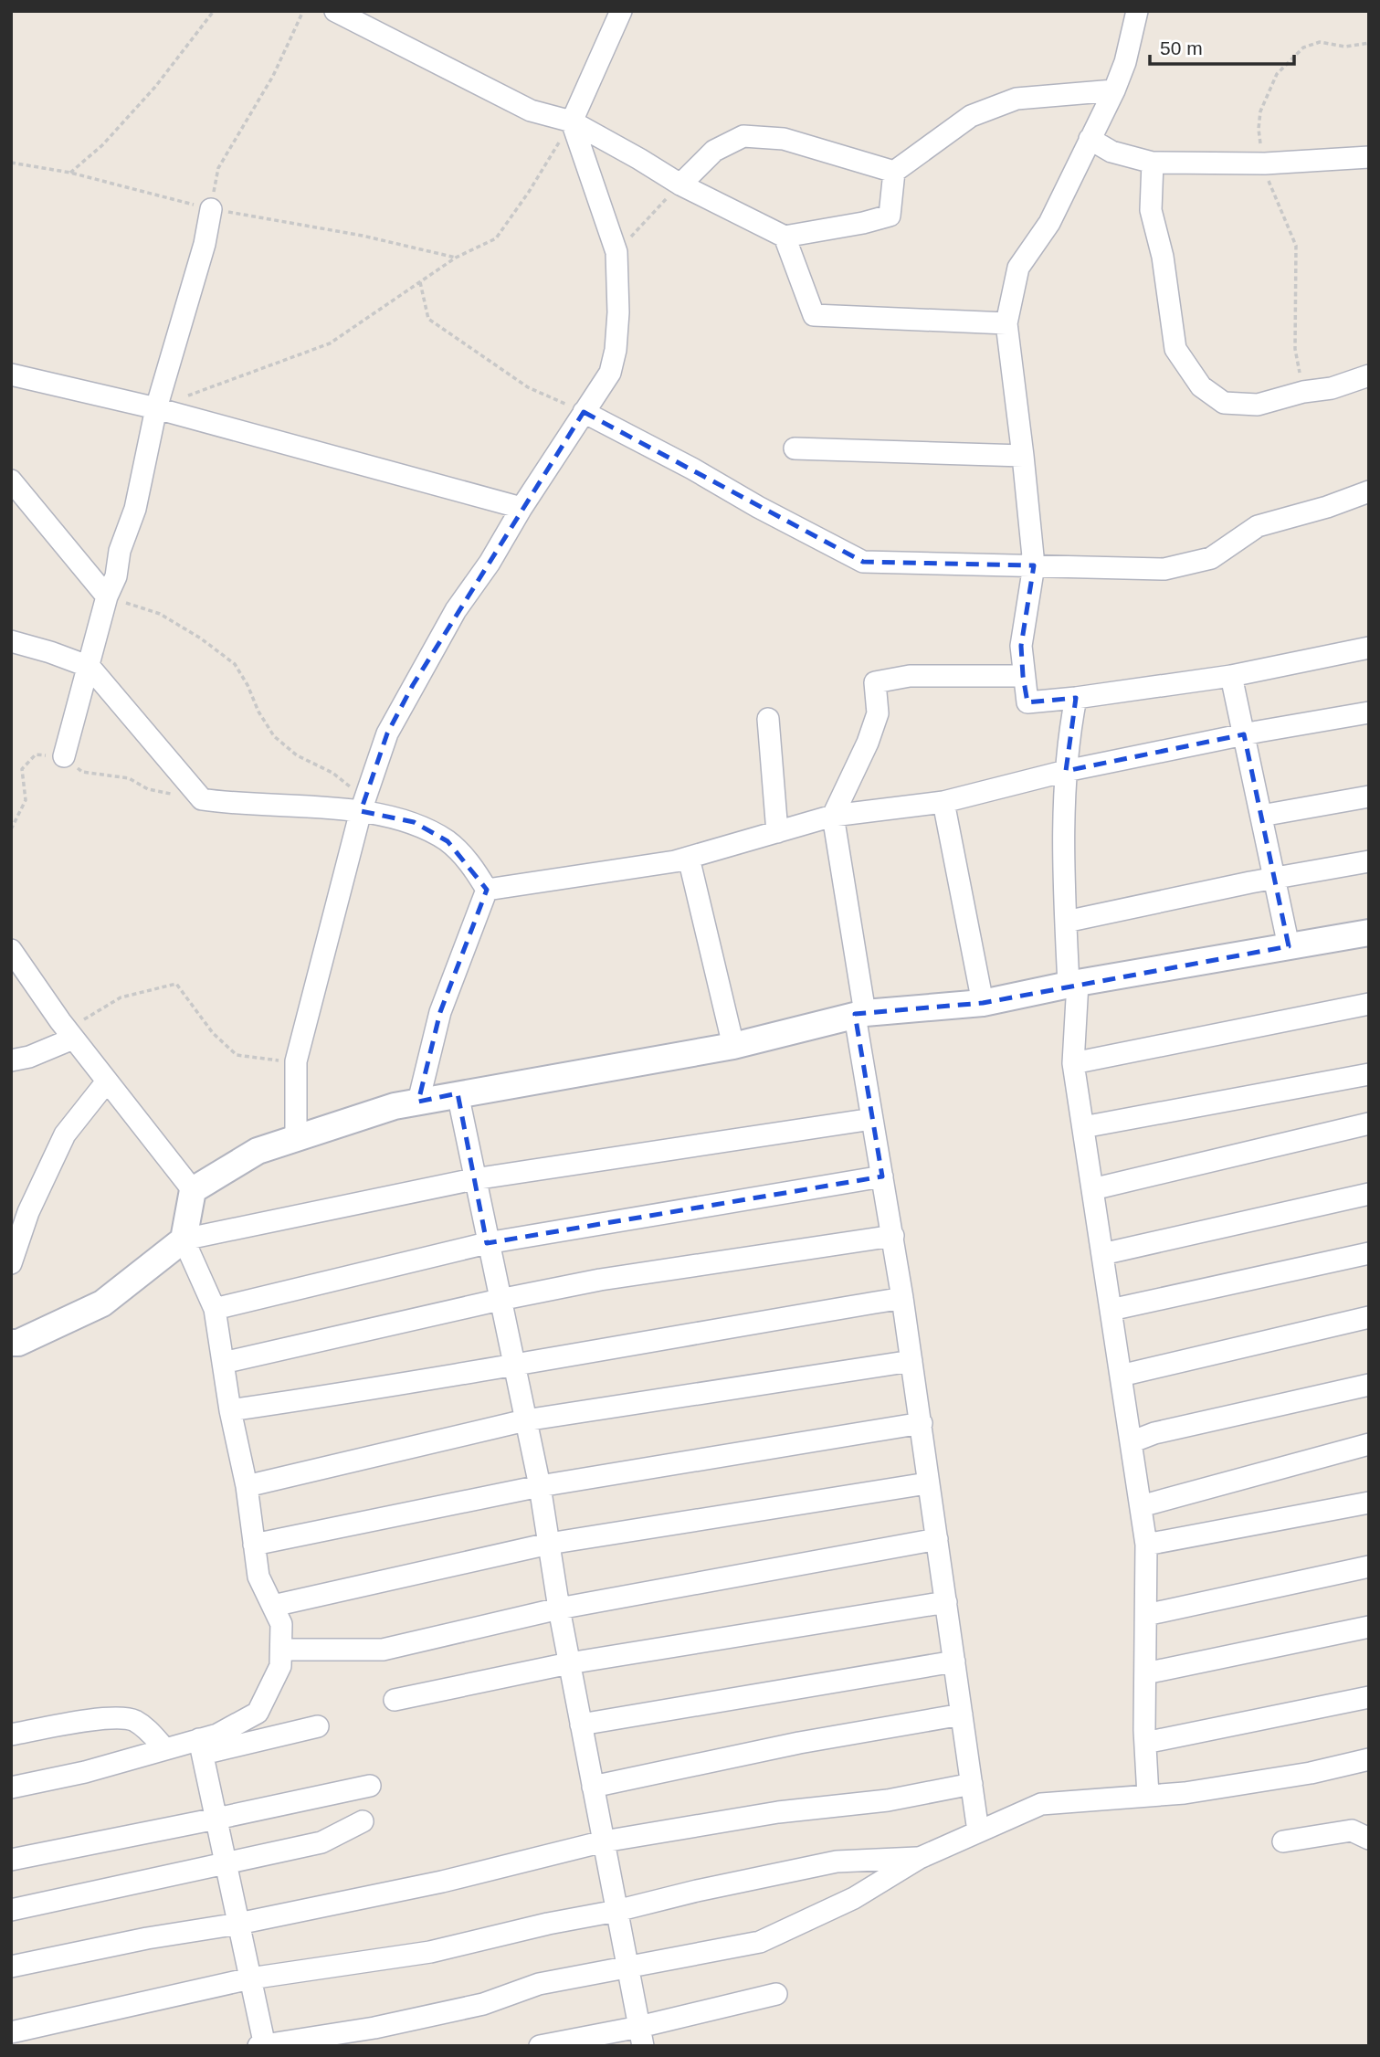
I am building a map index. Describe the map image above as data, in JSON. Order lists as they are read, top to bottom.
{
  "scale_bar": "50 m"
}
